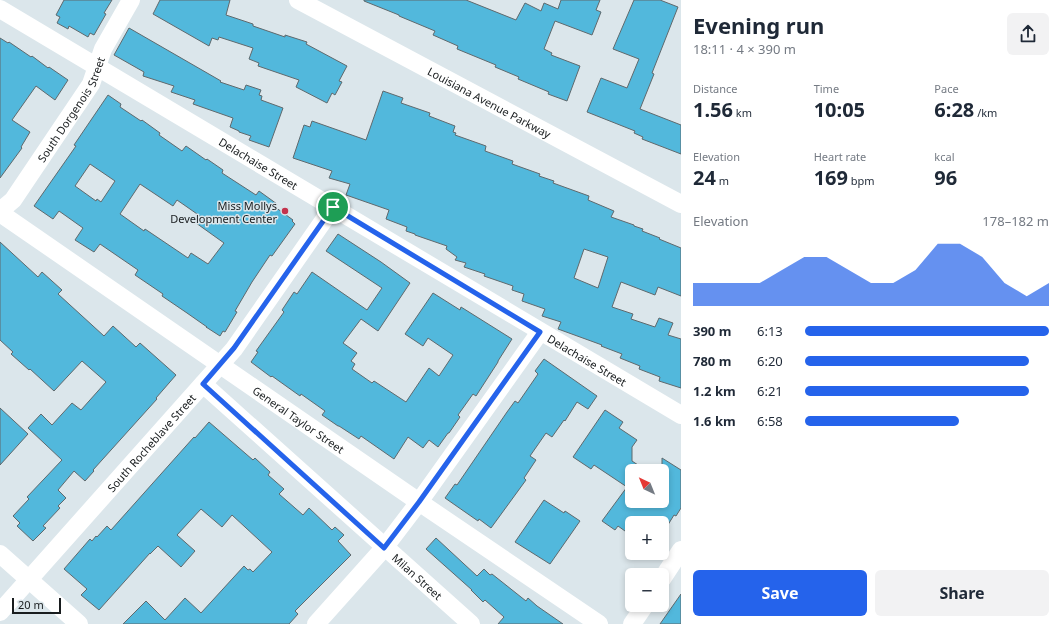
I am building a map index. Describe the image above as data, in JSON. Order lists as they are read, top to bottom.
{
  "streets": {
    "street": [
      "Louisiana Avenue Parkway",
      "South Dorgenois Street",
      "Delachaise Street",
      "General Taylor Street",
      "South Rocheblave Street",
      "Milan Street"
    ]
  },
  "crossings": [
    ["South Dorgenois Street", "Delachaise Street"],
    ["South Dorgenois Street", "General Taylor Street"],
    ["Delachaise Street", "South Rocheblave Street"],
    ["General Taylor Street", "South Rocheblave Street"],
    ["South Rocheblave Street", "Milan Street"]
  ],
  "places": ["Miss Mollys Development Center"],
  "scale_bar": "20 m",
  "north": "top left",
  "page": {
    "heading": ["Evening run", "18:11 · 4 × 390 m"],
    "stats": [
      ["Distance", "1.56 km"],
      ["Time", "10:05"],
      ["Pace", "6:28 /km"],
      ["Elevation", "24 m"],
      ["Heart rate", "169 bpm"],
      ["kcal", "96"]
    ],
    "chart": ["Elevation", "178–182 m"],
    "list": [
      {
        "name": "390 m",
        "note": "6:13"
      },
      {
        "name": "780 m",
        "note": "6:20"
      },
      {
        "name": "1.2 km",
        "note": "6:21"
      },
      {
        "name": "1.6 km",
        "note": "6:58"
      }
    ],
    "map_buttons": ["+", "−"],
    "buttons": ["Save", "Share"],
    "scale": "20 m"
  }
}
